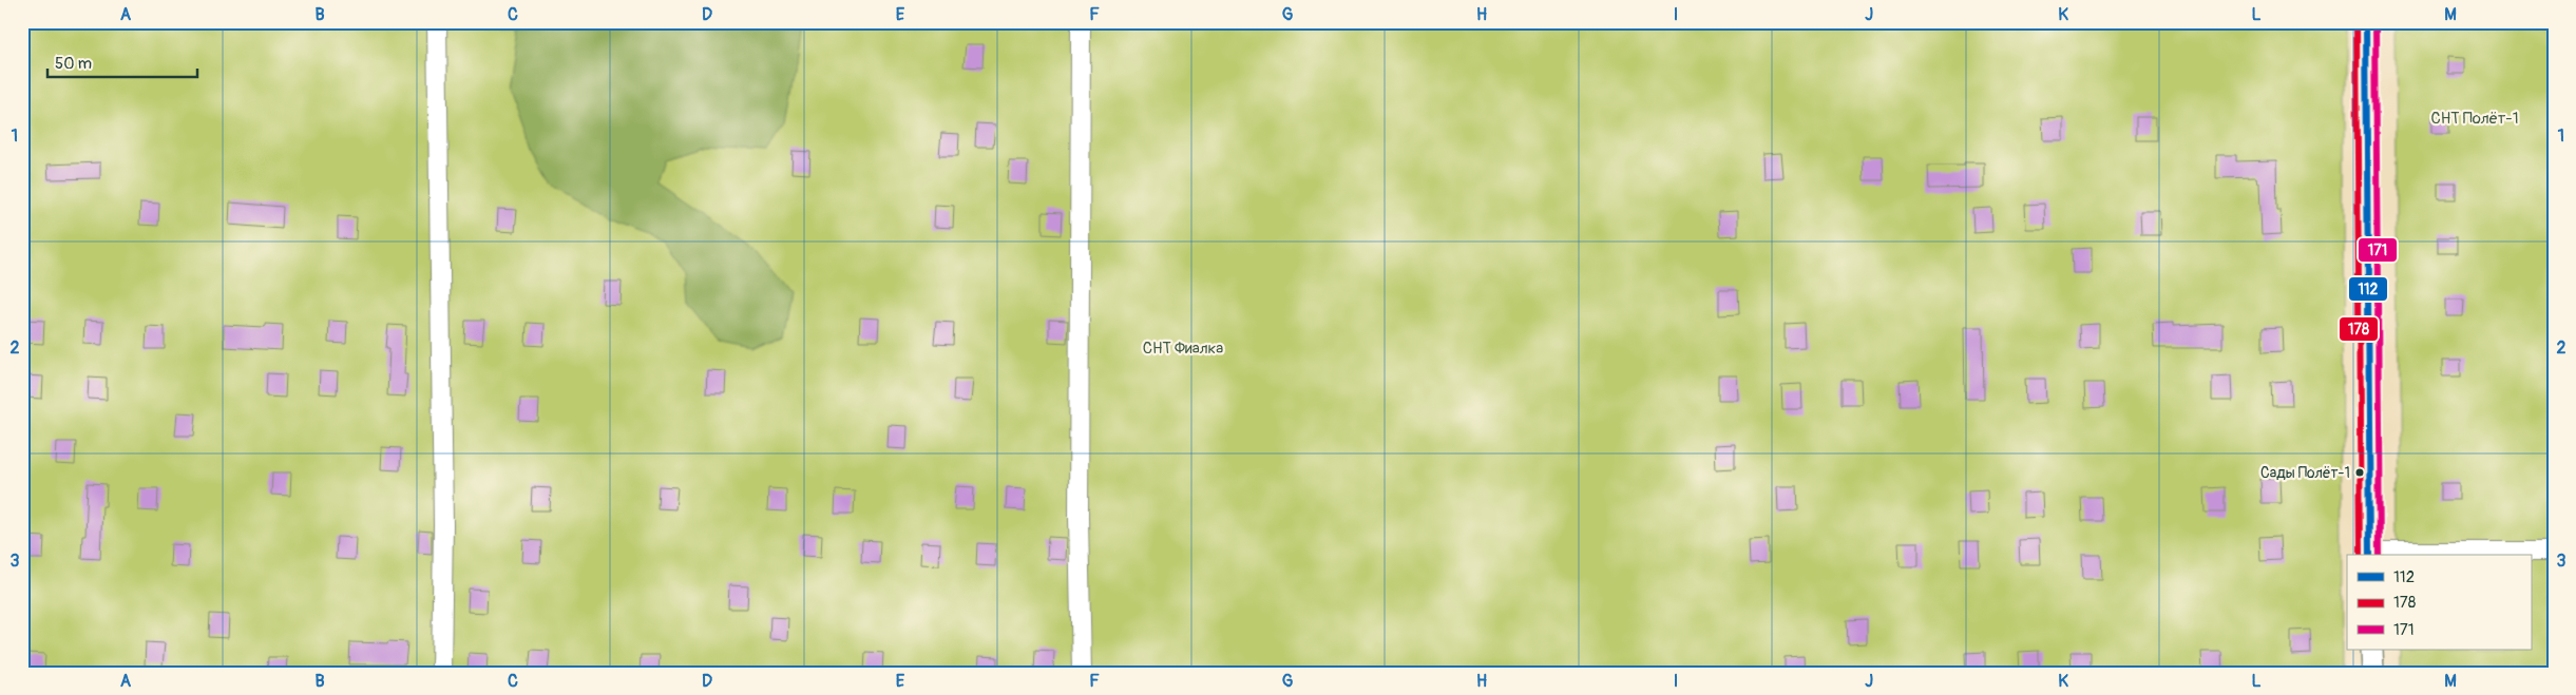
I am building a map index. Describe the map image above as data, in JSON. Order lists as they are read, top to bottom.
{
  "parks": ["СНТ Полёт-1", "СНТ Фиалка"],
  "places": ["Сады Полёт-1"],
  "lines": ["transit line 112", "transit line 178", "transit line 171"],
  "legend": ["112", "178", "171"],
  "scale_bar": "50 m",
  "grid": {
    "columns": [
      "A",
      "B",
      "C",
      "D",
      "E",
      "F",
      "G",
      "H",
      "I",
      "J",
      "K",
      "L",
      "M"
    ],
    "rows": ["1", "2", "3"]
  }
}
